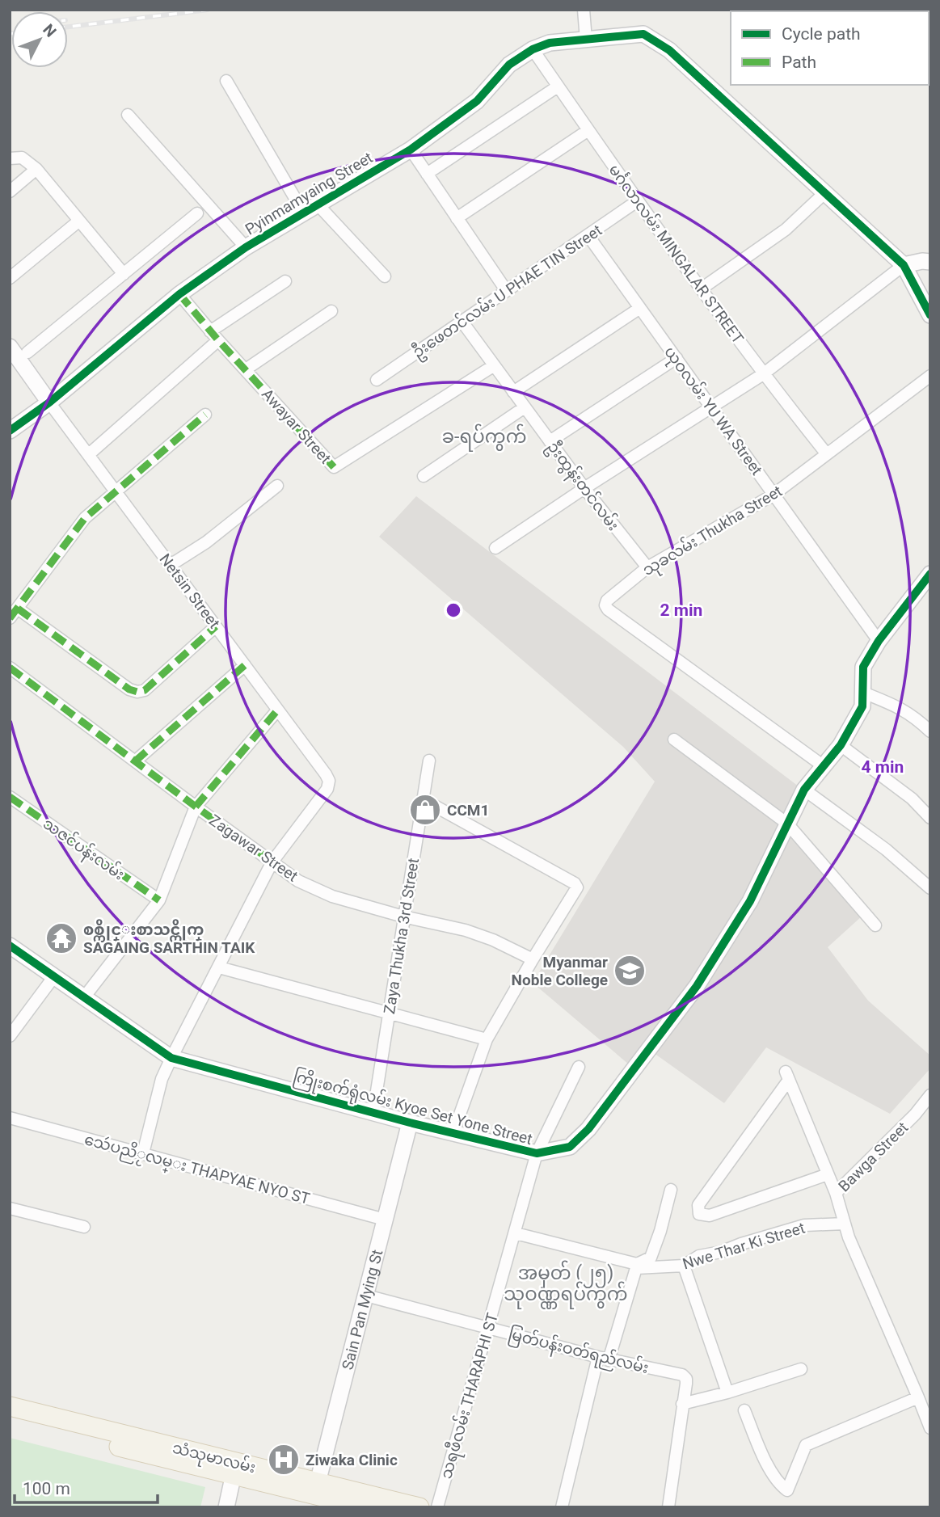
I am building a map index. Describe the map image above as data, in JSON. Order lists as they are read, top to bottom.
{
  "streets": {
    "main road": ["သံသုမာလမ်း"],
    "street": [
      "Pyinmamyaing Street",
      "မင်္ဂလာလမ်း MINGALAR STREET",
      "ဦးဖေတင်လမ်း U PHAE TIN Street",
      "ယုဝလမ်း YU WA Street",
      "Awayar Street",
      "ဦးထွန်းတင်လမ်း",
      "သုခလမ်း Thukha Street",
      "Netsin Street",
      "Zagawar Street",
      "သဇင်ပန်းလမ်း",
      "Zaya Thukha 3rd Street",
      "ကြိုးစက်ရုံလမ်း Kyoe Set Yone Street",
      "Bawga Street",
      "သေဴပညိႂလမ္း THAPYAE NYO ST",
      "Nwe Thar Ki Street",
      "Sain Pan Mying St",
      "မြတ်ပန်းဝတ်ရည်လမ်း",
      "သရဖီလမ်း THARAPHI ST"
    ]
  },
  "crossings": [
    ["Pyinmamyaing Street", "မင်္ဂလာလမ်း MINGALAR STREET"],
    ["Pyinmamyaing Street", "Awayar Street"],
    ["Pyinmamyaing Street", "Netsin Street"],
    ["မင်္ဂလာလမ်း MINGALAR STREET", "ဦးဖေတင်လမ်း U PHAE TIN Street"],
    ["မင်္ဂလာလမ်း MINGALAR STREET", "သုခလမ်း Thukha Street"],
    ["ဦးဖေတင်လမ်း U PHAE TIN Street", "ယုဝလမ်း YU WA Street"],
    ["ဦးဖေတင်လမ်း U PHAE TIN Street", "ဦးထွန်းတင်လမ်း"],
    ["ယုဝလမ်း YU WA Street", "သုခလမ်း Thukha Street"],
    ["ယုဝလမ်း YU WA Street", "ကြိုးစက်ရုံလမ်း Kyoe Set Yone Street"],
    ["Awayar Street", "ဦးထွန်းတင်လမ်း"],
    ["ဦးထွန်းတင်လမ်း", "သုခလမ်း Thukha Street"],
    ["သုခလမ်း Thukha Street", "ကြိုးစက်ရုံလမ်း Kyoe Set Yone Street"],
    ["Netsin Street", "Zagawar Street"],
    ["Zagawar Street", "Zaya Thukha 3rd Street"],
    ["Zaya Thukha 3rd Street", "ကြိုးစက်ရုံလမ်း Kyoe Set Yone Street"],
    ["ကြိုးစက်ရုံလမ်း Kyoe Set Yone Street", "Sain Pan Mying St"],
    ["ကြိုးစက်ရုံလမ်း Kyoe Set Yone Street", "သရဖီလမ်း THARAPHI ST"],
    ["Bawga Street", "Nwe Thar Ki Street"],
    ["သေဴပညိႂလမ္း THAPYAE NYO ST", "Sain Pan Mying St"],
    ["Nwe Thar Ki Street", "သရဖီလမ်း THARAPHI ST"],
    ["Sain Pan Mying St", "မြတ်ပန်းဝတ်ရည်လမ်း"],
    ["Sain Pan Mying St", "သံသုမာလမ်း"],
    ["မြတ်ပန်းဝတ်ရည်လမ်း", "သရဖီလမ်း THARAPHI ST"]
  ],
  "districts": ["ခ-ရပ်ကွက်", "အမှတ် (၂၅) သုဝဏ္ဏရပ်ကွက်"],
  "places": {
    "shop": ["CCM1"],
    "temple": ["စစ္ကိုင္းစာသင္တိုက္ SAGAING SARTHIN TAIK"],
    "school or university": ["Myanmar Noble College"],
    "hospital": ["Ziwaka Clinic"]
  },
  "legend": ["Cycle path", "Path"],
  "scale_bar": "100 m",
  "north": "top right",
  "rings": ["2 min", "4 min"]
}
